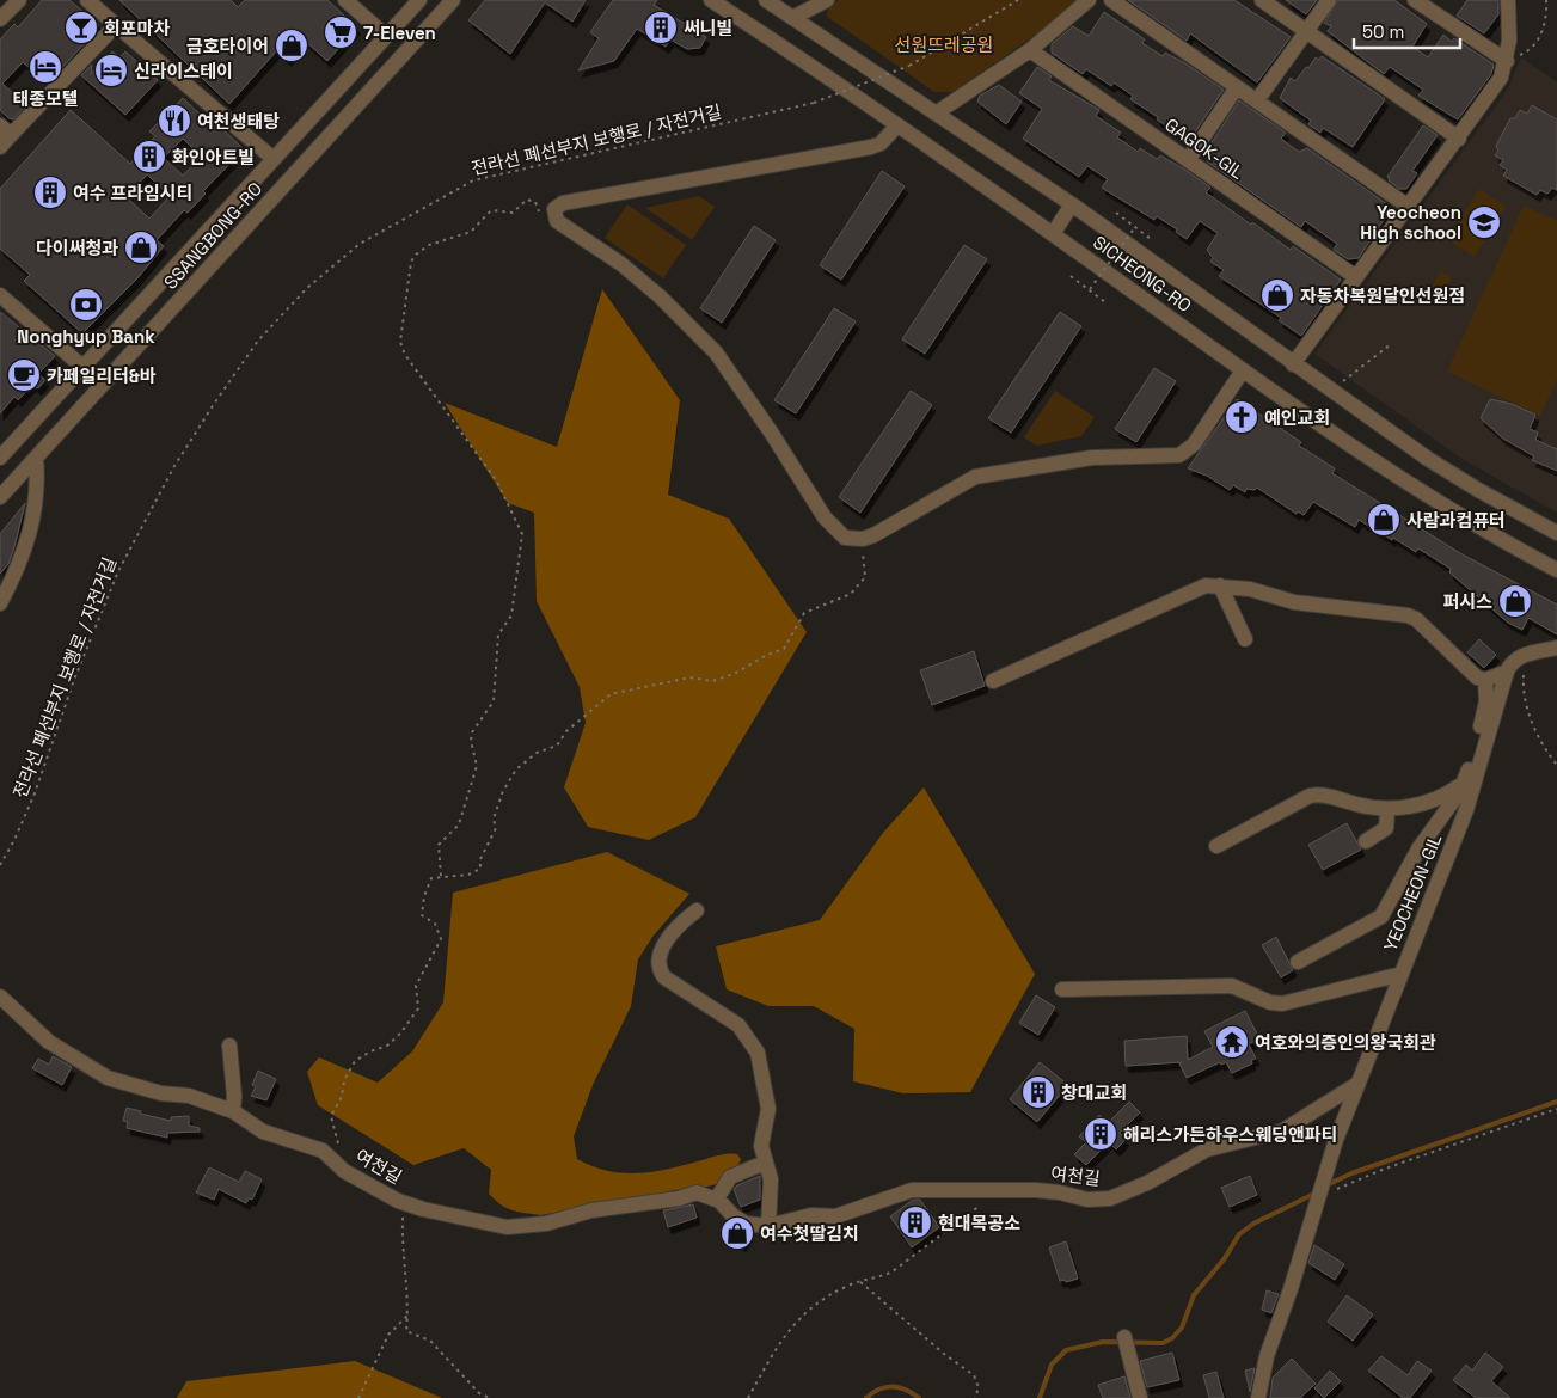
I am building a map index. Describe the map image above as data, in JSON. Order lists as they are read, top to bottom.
{
  "streets": {
    "street": [
      "GAGOK-GIL",
      "SSANGBONG-RO",
      "SICHEONG-RO",
      "YEOCHEON-GIL",
      "여천길"
    ],
    "path": ["전라선 폐선부지 보행로 / 자전거길"]
  },
  "crossings": [
    ["YEOCHEON-GIL", "여천길"]
  ],
  "parks": ["선원뜨레공원"],
  "places": {
    "bar": ["회포마차"],
    "building": [
      "써니빌",
      "화인아트빌",
      "여수 프라임시티",
      "창대교회",
      "해리스가든하우스웨딩앤파티",
      "현대목공소"
    ],
    "supermarket": ["7-Eleven"],
    "shop": [
      "금호타이어",
      "다이써청과",
      "자동차복원달인선원점",
      "사람과컴퓨터",
      "퍼시스",
      "여수첫딸김치"
    ],
    "hotel": ["태종모텔", "신라이스테이"],
    "restaurant": ["여천생태탕"],
    "school or university": ["Yeocheon High school"],
    "bank": ["Nonghyup Bank"],
    "cafe": ["카페일리터&바"],
    "church": ["예인교회"],
    "temple": ["여호와의증인의왕국회관"]
  },
  "scale_bar": "50 m"
}
